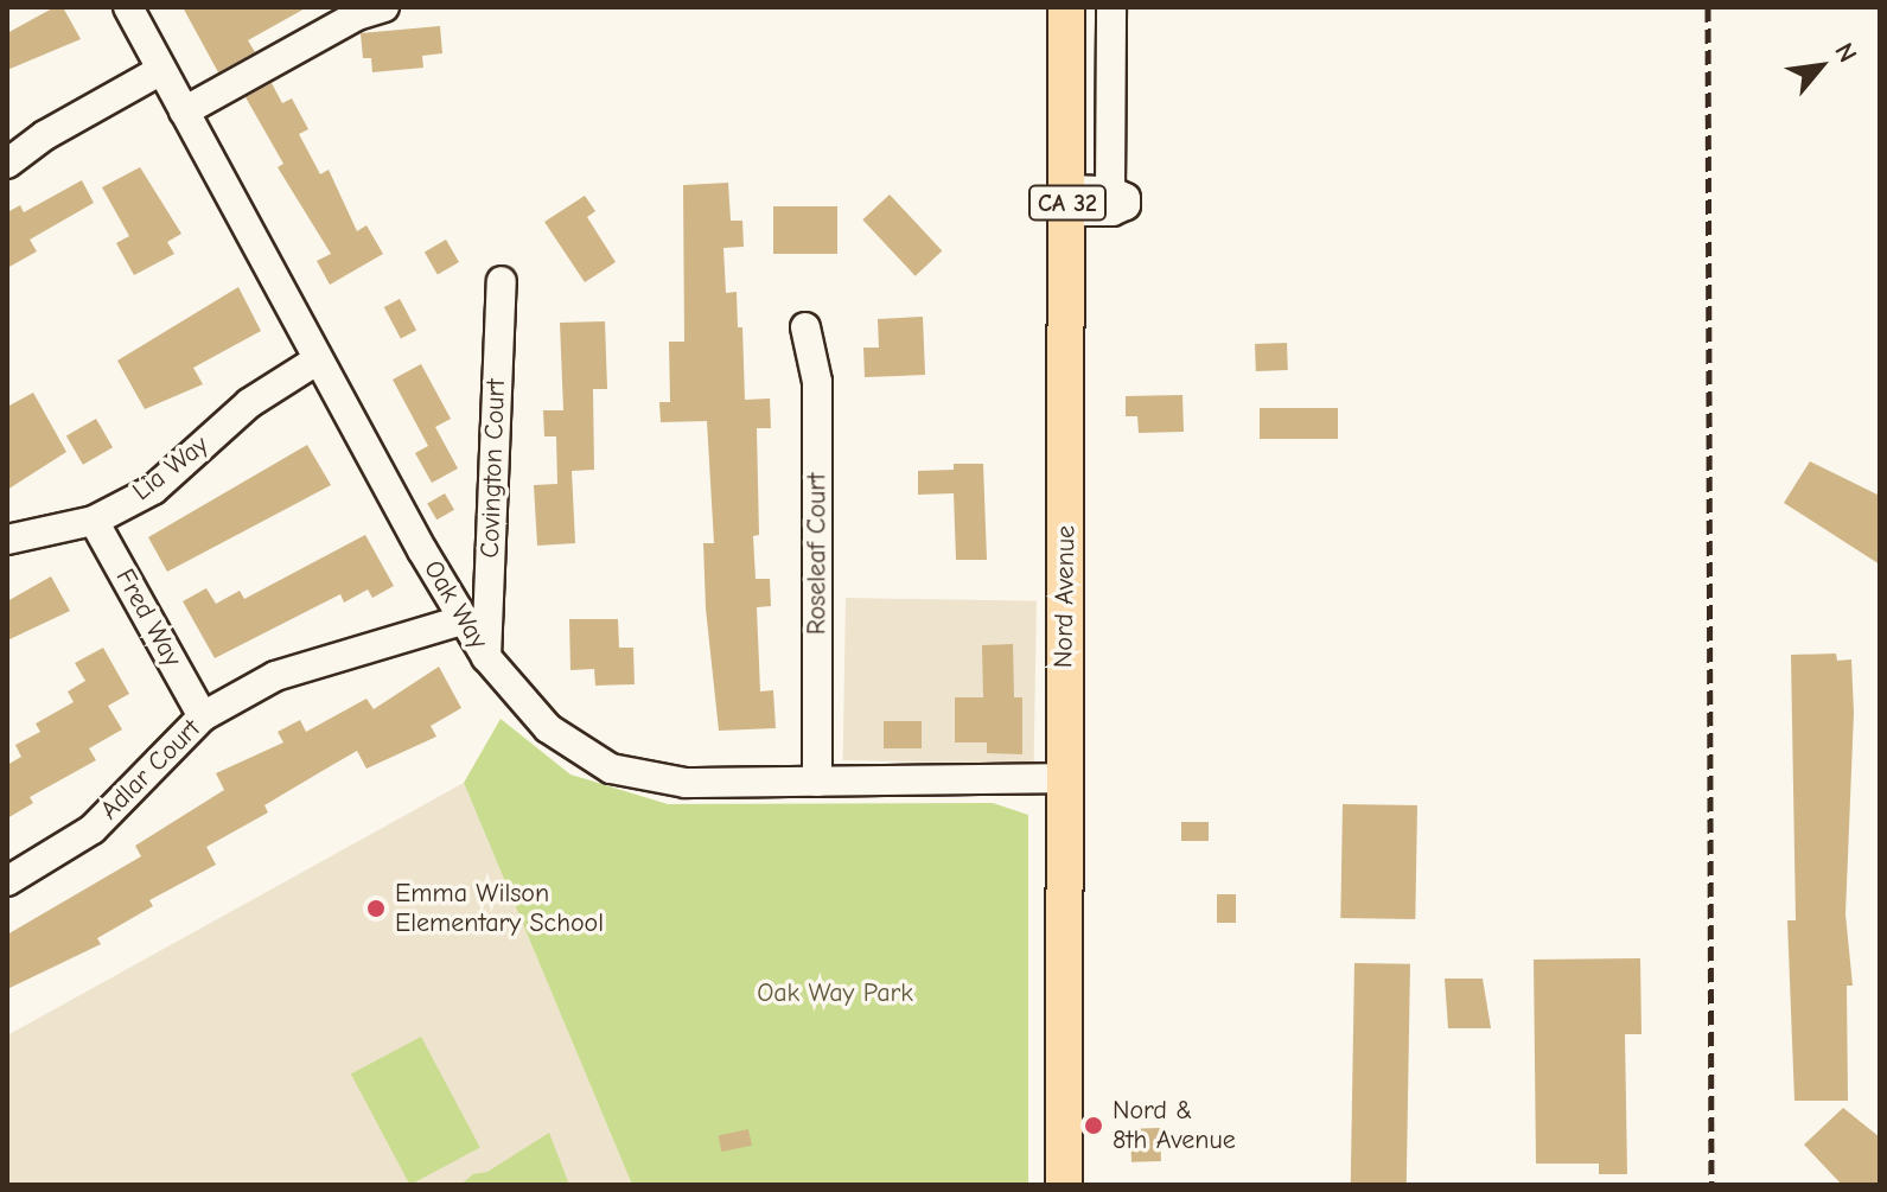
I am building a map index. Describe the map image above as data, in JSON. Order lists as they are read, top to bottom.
{
  "streets": {
    "main road": ["CA 32", "Nord Avenue"],
    "street": [
      "Lia Way",
      "Covington Court",
      "Roseleaf Court",
      "Oak Way",
      "Fred Way",
      "Adlar Court"
    ]
  },
  "crossings": [
    ["Lia Way", "Oak Way"],
    ["Lia Way", "Fred Way"],
    ["Covington Court", "Oak Way"],
    ["Roseleaf Court", "Oak Way"],
    ["Nord Avenue", "Oak Way"],
    ["Oak Way", "Adlar Court"],
    ["Fred Way", "Adlar Court"]
  ],
  "parks": ["Oak Way Park"],
  "places": ["Emma Wilson Elementary School", "Nord & 8th Avenue"],
  "north": "top right"
}
